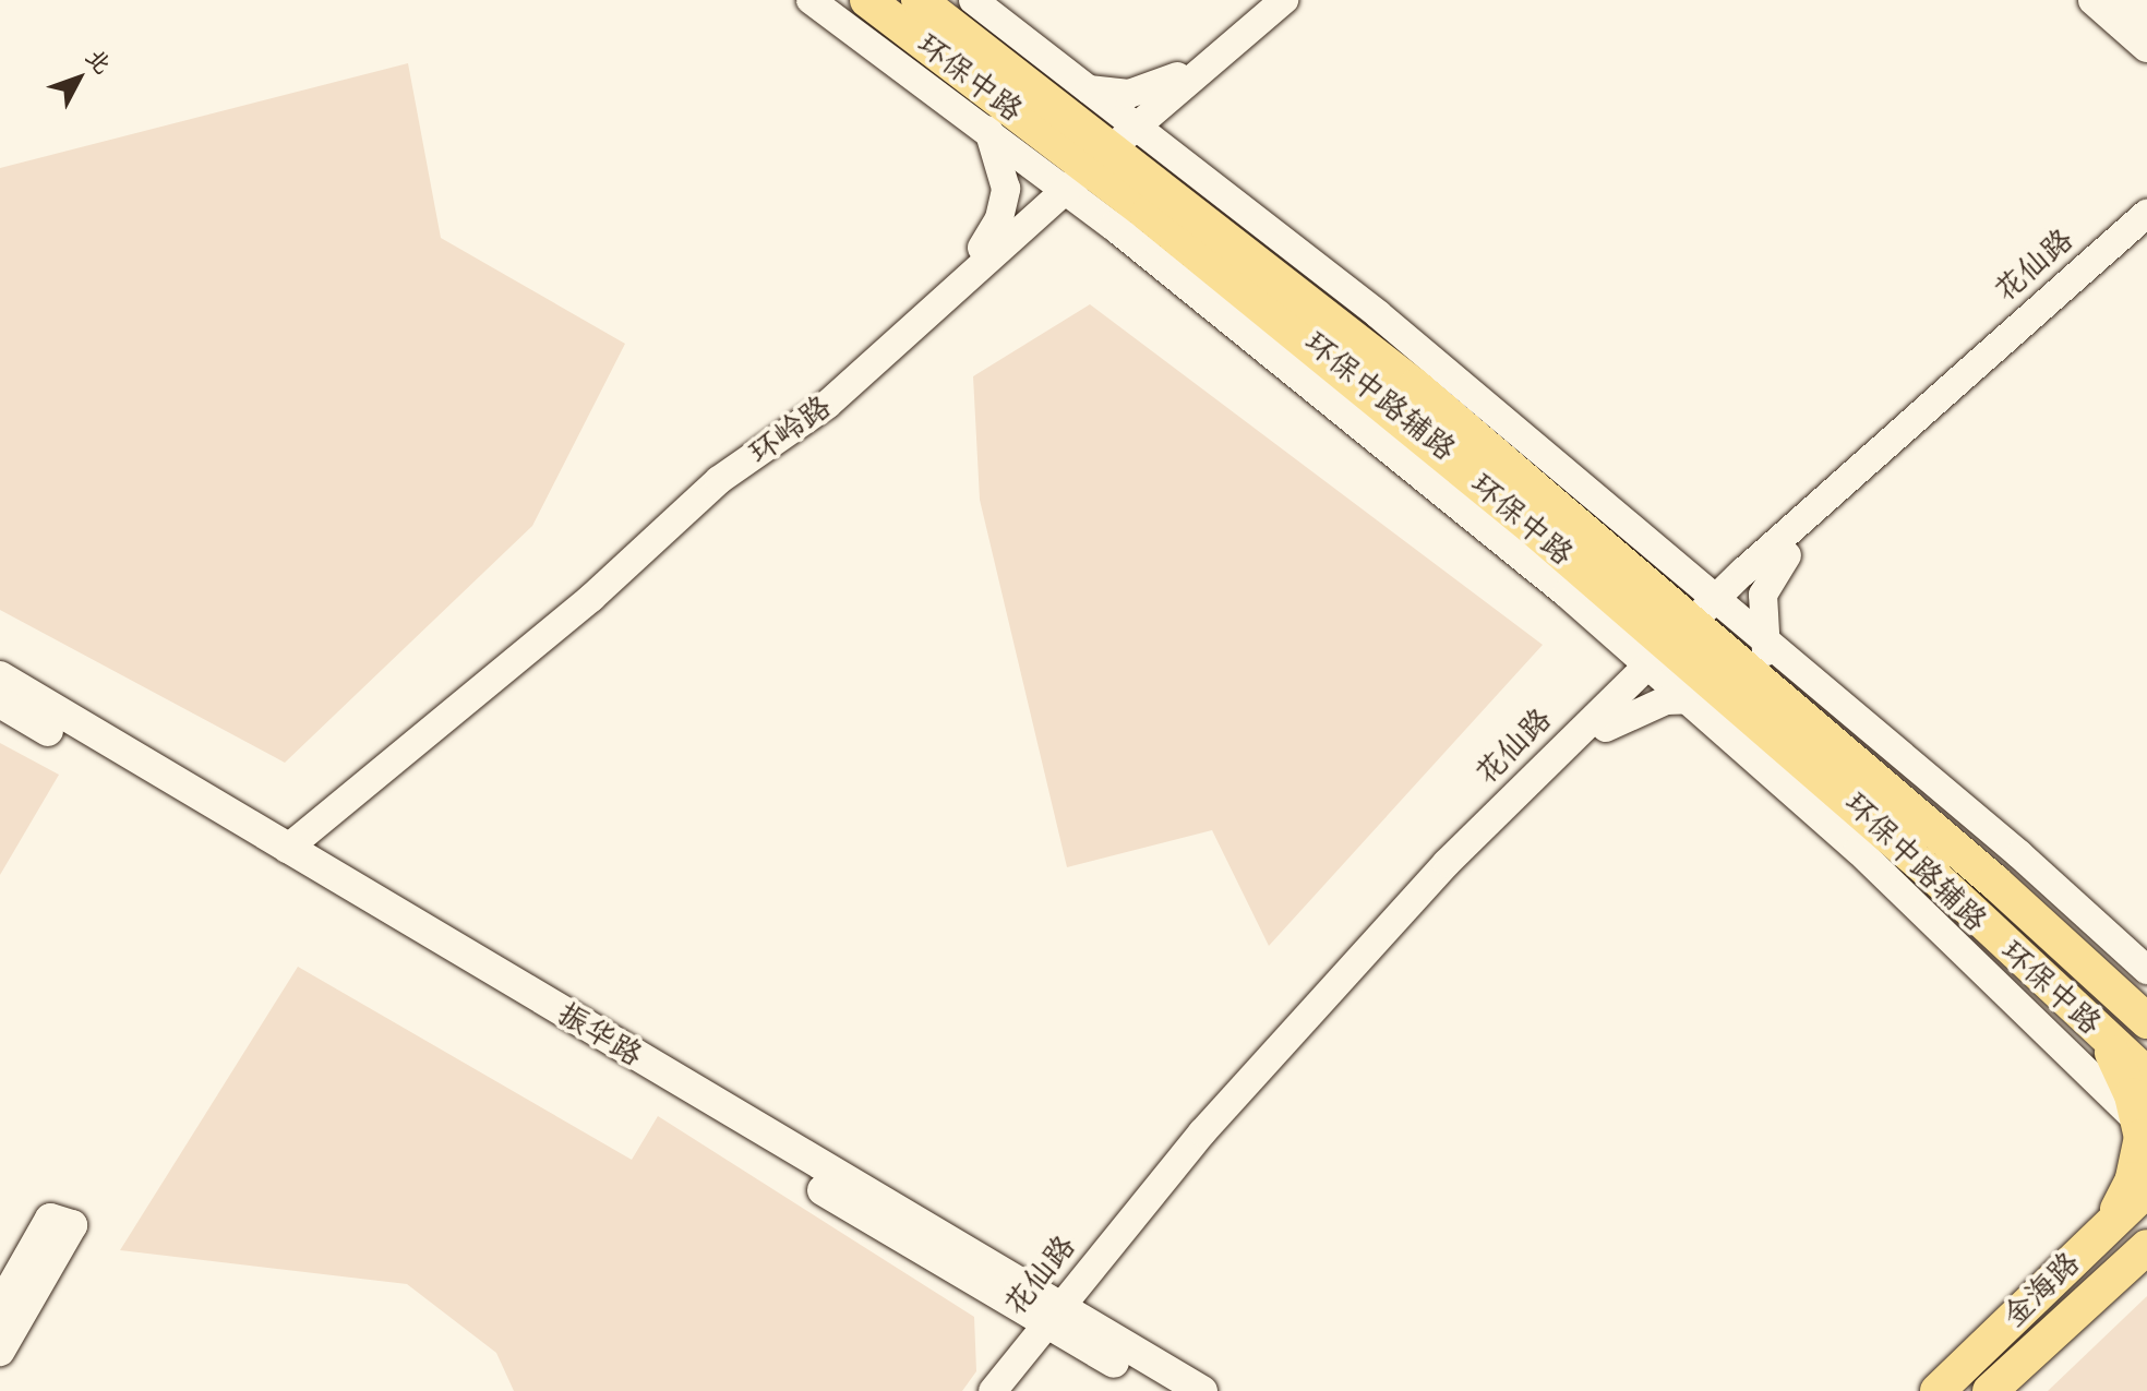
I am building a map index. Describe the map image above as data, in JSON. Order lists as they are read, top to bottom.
{
  "streets": {
    "main road": ["环保中路", "振华路", "金海路"],
    "street": ["花仙路", "环保中路辅路", "环岭路"]
  },
  "crossings": [
    ["环保中路", "花仙路"],
    ["环保中路", "环保中路辅路"],
    ["环保中路", "环岭路"],
    ["花仙路", "环保中路辅路"],
    ["花仙路", "振华路"],
    ["环保中路辅路", "环岭路"],
    ["环岭路", "振华路"]
  ],
  "north": "top right"
}
